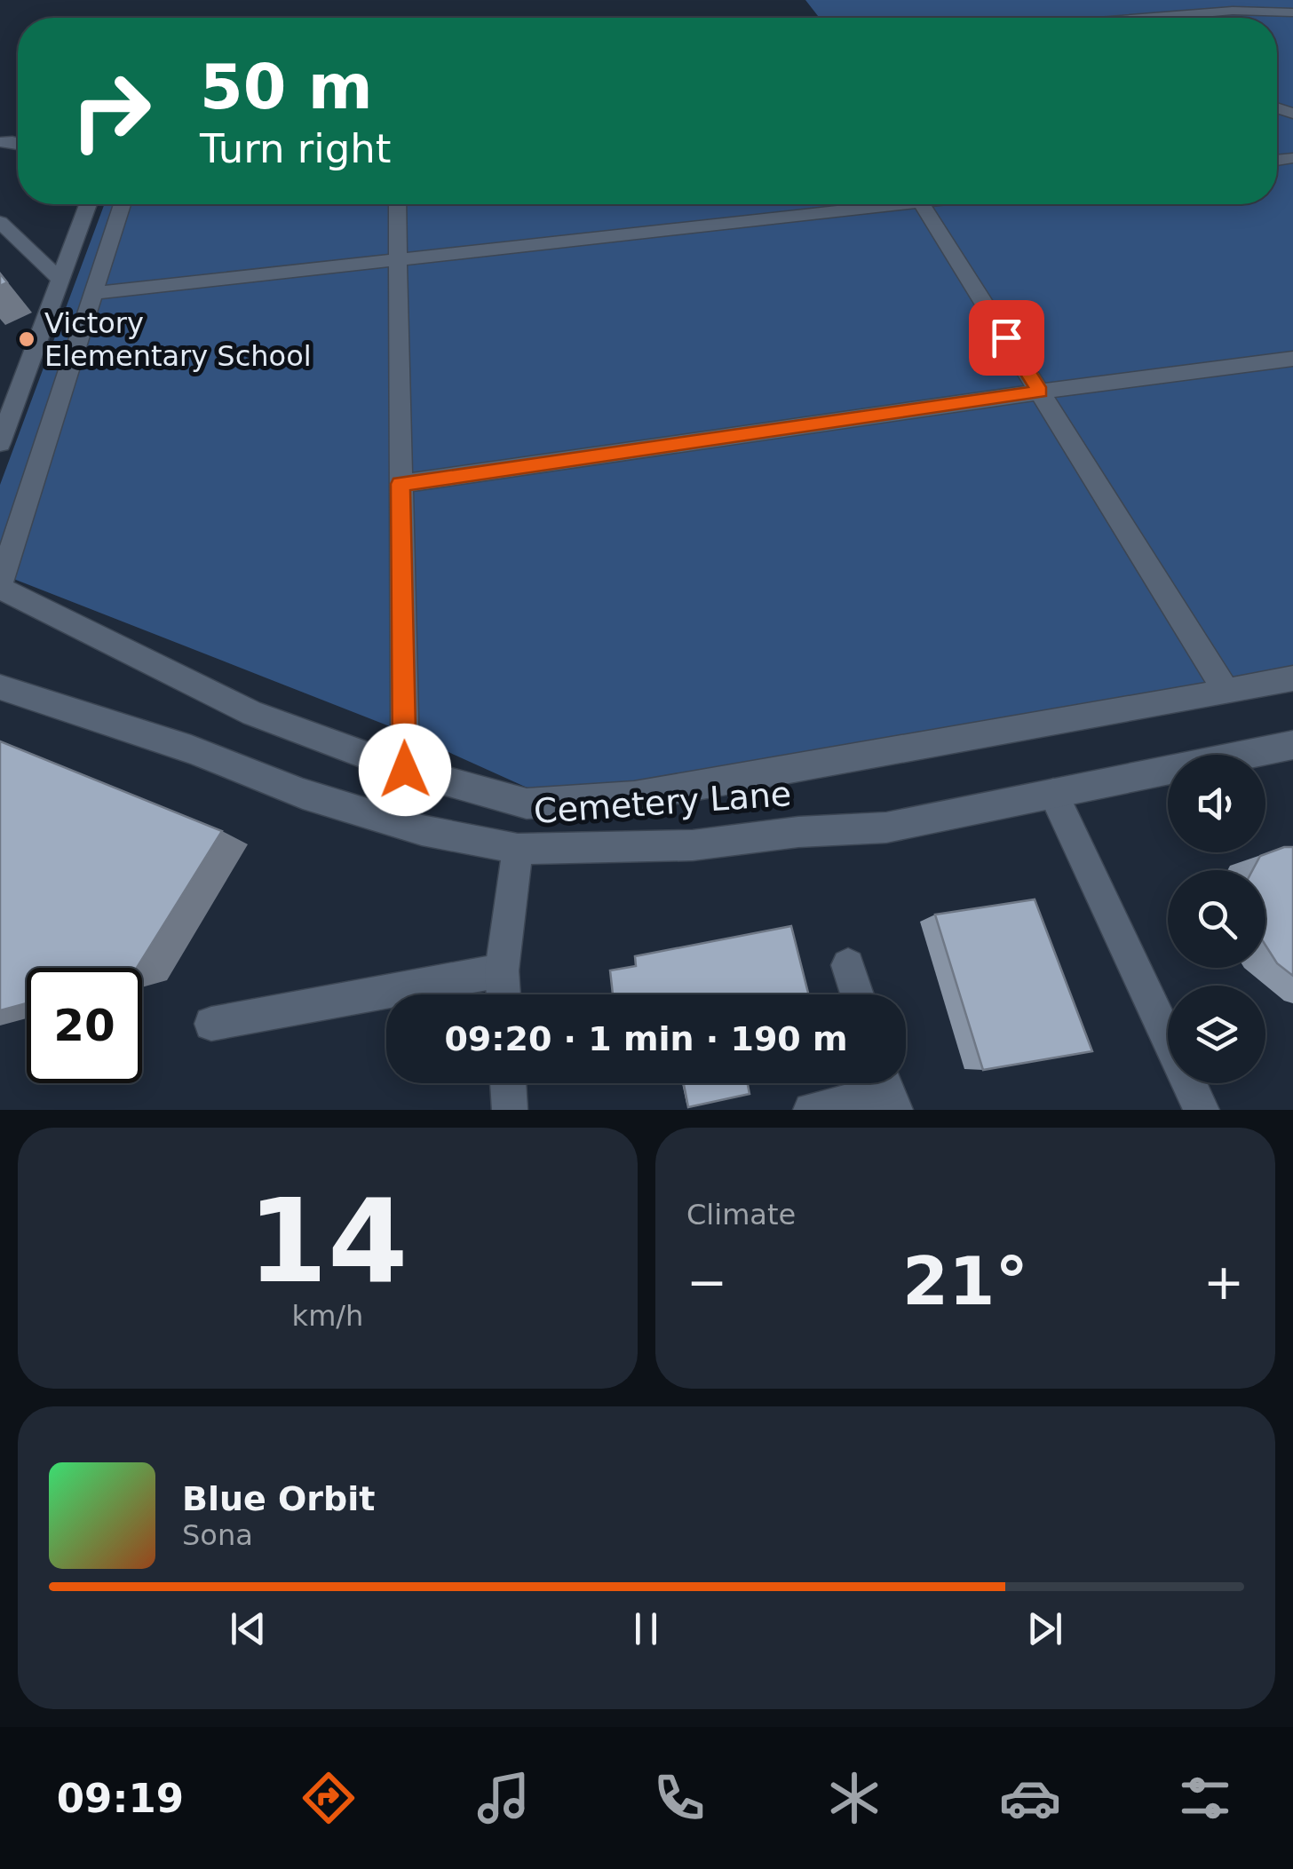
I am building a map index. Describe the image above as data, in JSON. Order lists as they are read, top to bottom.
{
  "streets": {
    "street": ["Cemetery Lane"]
  },
  "places": ["Victory Elementary School"],
  "page": {
    "turn": ["50 m", "Turn right"],
    "limit": "20",
    "trip": "09:20 · 1 min · 190 m",
    "tile": [
      ["14", "km/h"],
      "Climate"
    ],
    "heat": ["−", "21°", "+"],
    "song": ["Blue Orbit", "Sona"],
    "tabs": "09:19"
  }
}
